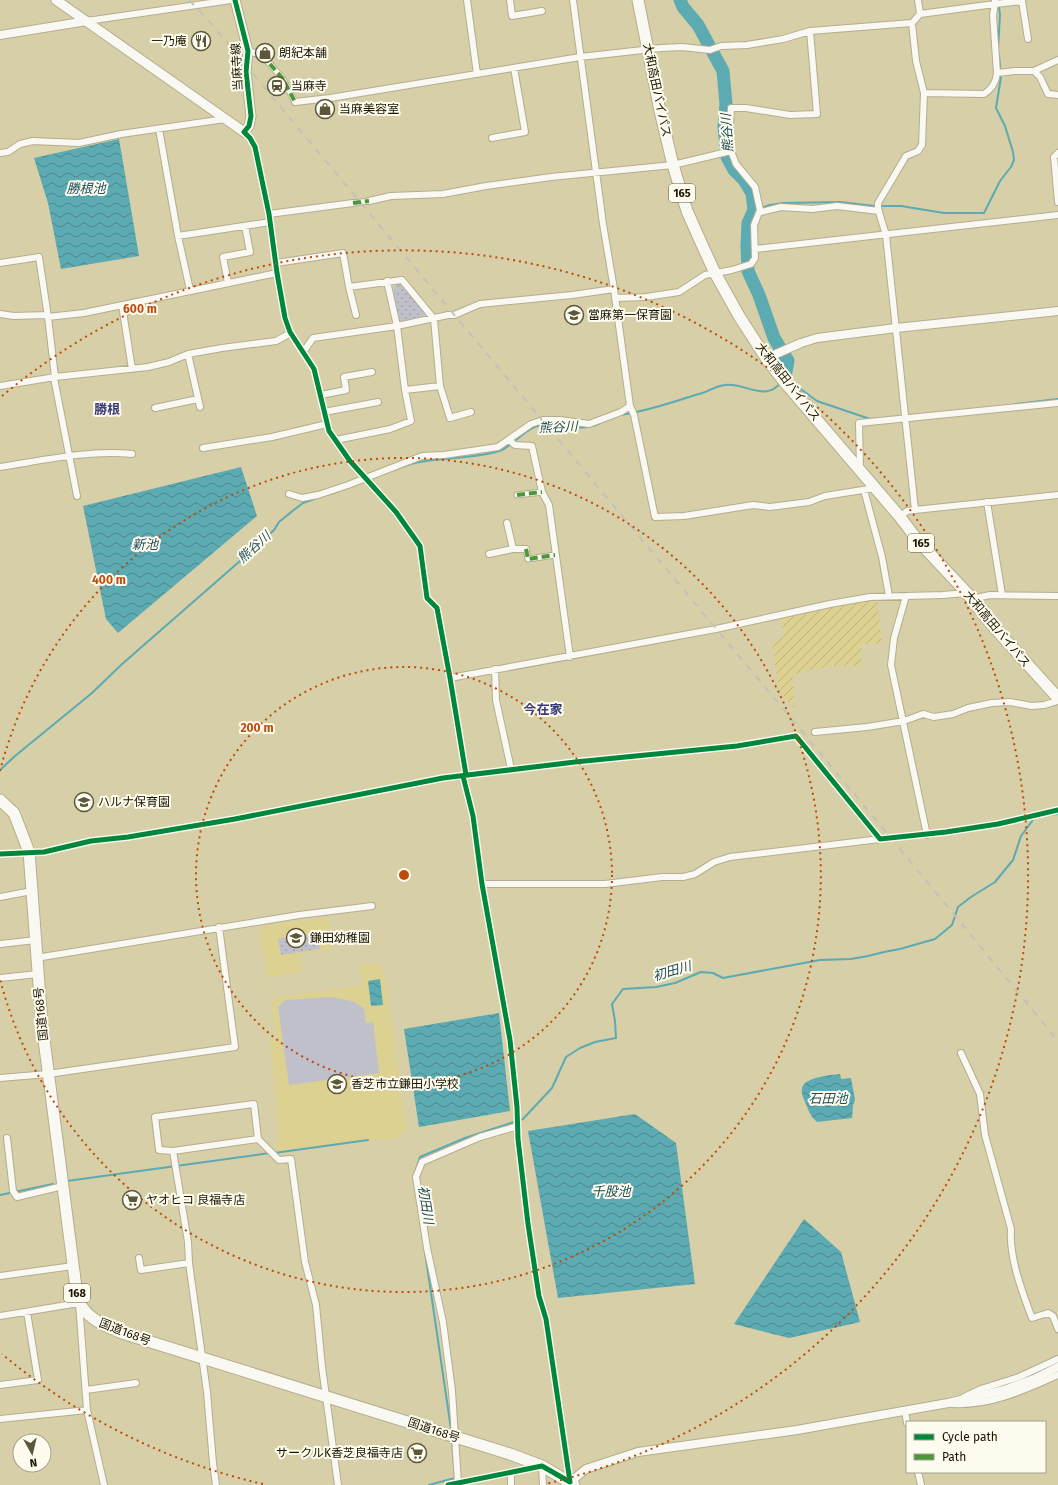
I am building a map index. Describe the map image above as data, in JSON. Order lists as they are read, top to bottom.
{
  "streets": {
    "highway": [
      "大和高田バイパス",
      "165",
      "国道168号",
      "168"
    ],
    "main road": ["当麻寺線"]
  },
  "districts": ["勝根", "今在家"],
  "water": [
    "熊谷川",
    "勝根池",
    "新池",
    "初田川",
    "石田池",
    "千股池"
  ],
  "places": {
    "restaurant": ["一乃庵"],
    "shop": ["朗紀本舗", "当麻美容室"],
    "station": ["当麻寺"],
    "school or university": [
      "當麻第一保育園",
      "ハルナ保育園",
      "鎌田幼稚園",
      "香芝市立鎌田小学校"
    ],
    "supermarket": ["ヤオヒコ 良福寺店", "サークルK香芝良福寺店"]
  },
  "legend": ["Cycle path", "Path"],
  "north": "bottom",
  "rings": ["600 m", "400 m", "200 m"]
}
